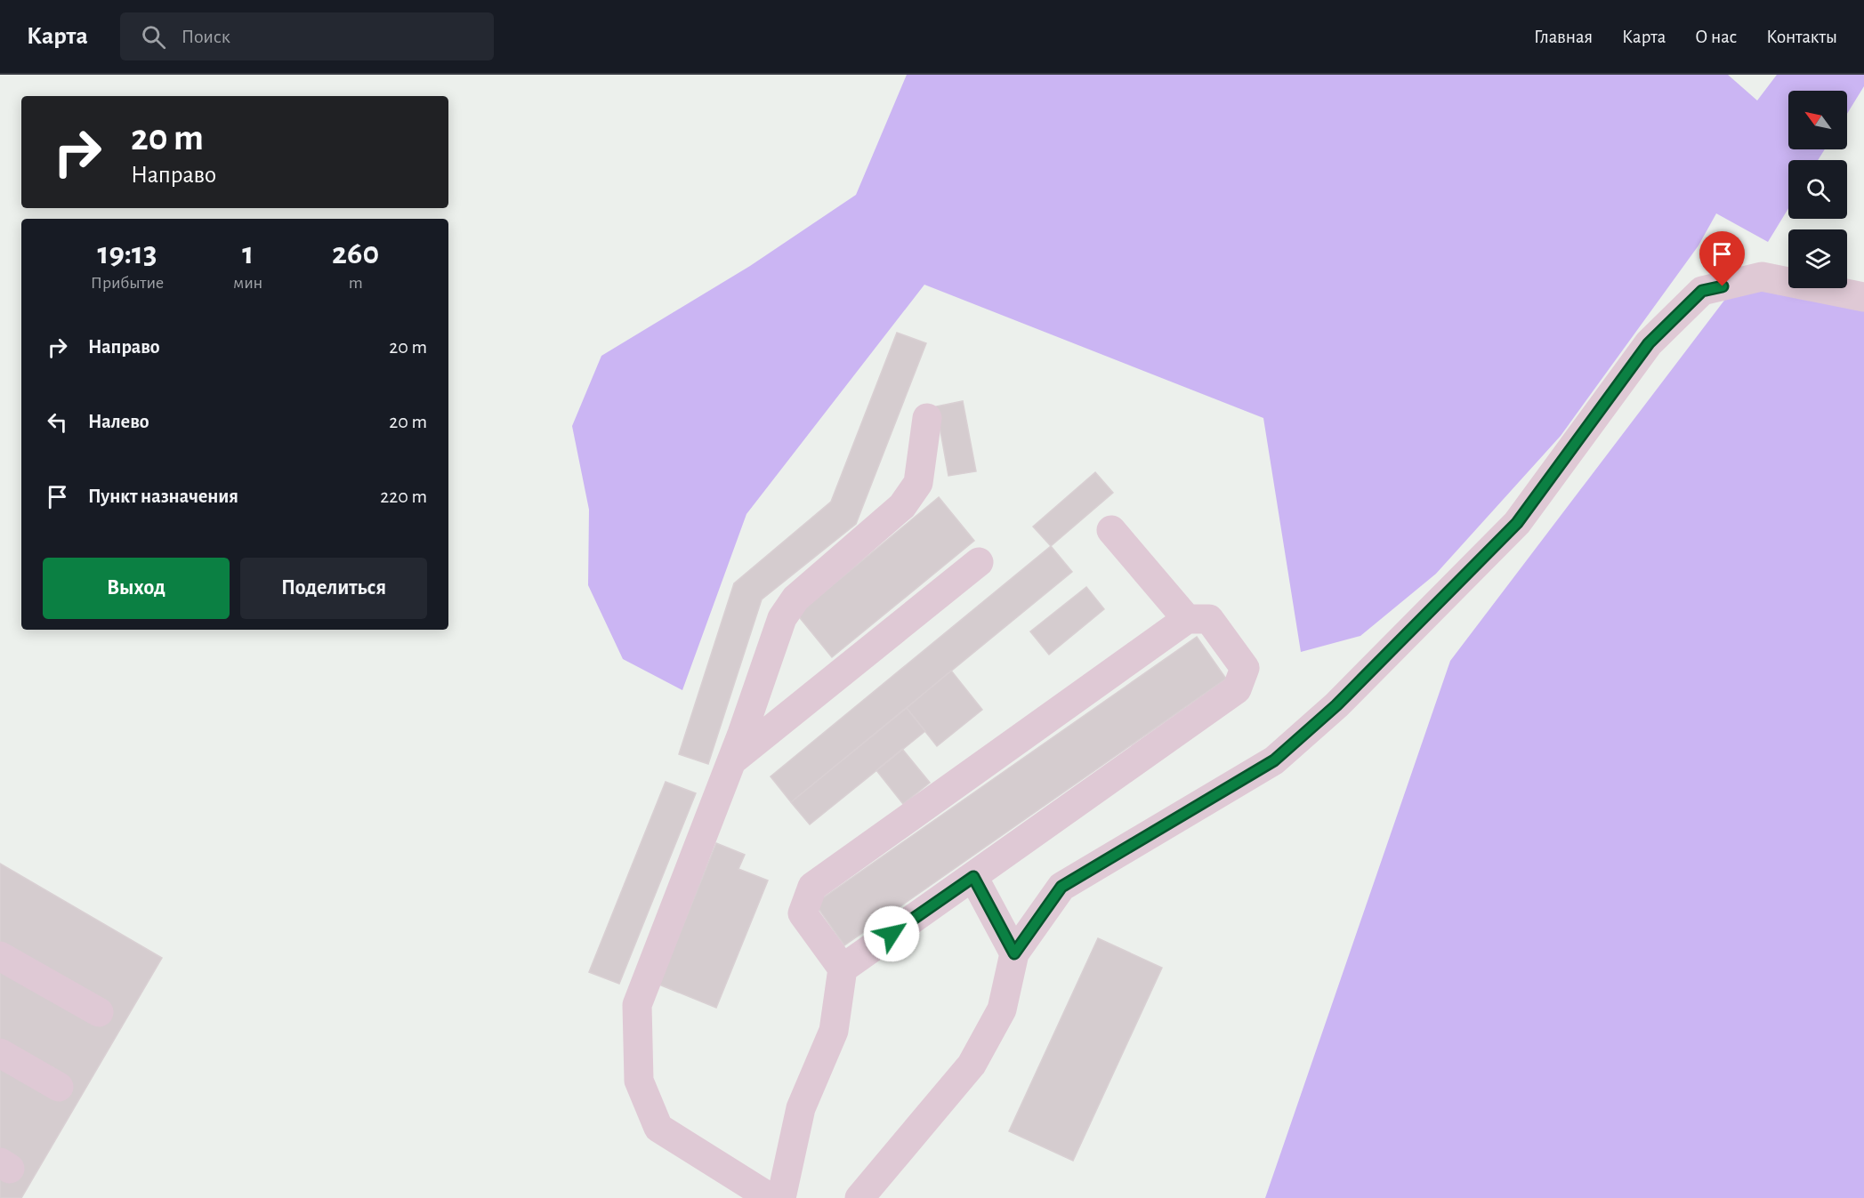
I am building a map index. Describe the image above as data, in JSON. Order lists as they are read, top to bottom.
{
  "north": "top left",
  "page": {
    "header": "Карта",
    "search": "Поиск",
    "nav": [
      "Главная",
      "Карта",
      "О нас",
      "Контакты"
    ],
    "turn": ["20 m", "Направо"],
    "eta": [
      "19:13",
      "Прибытие",
      "1",
      "мин",
      "260",
      "m"
    ],
    "list": [
      {
        "name": "Направо",
        "value": "20 m"
      },
      {
        "name": "Налево",
        "value": "20 m"
      },
      {
        "name": "Пункт назначения",
        "value": "220 m"
      }
    ],
    "buttons": ["Выход", "Поделиться"]
  }
}
